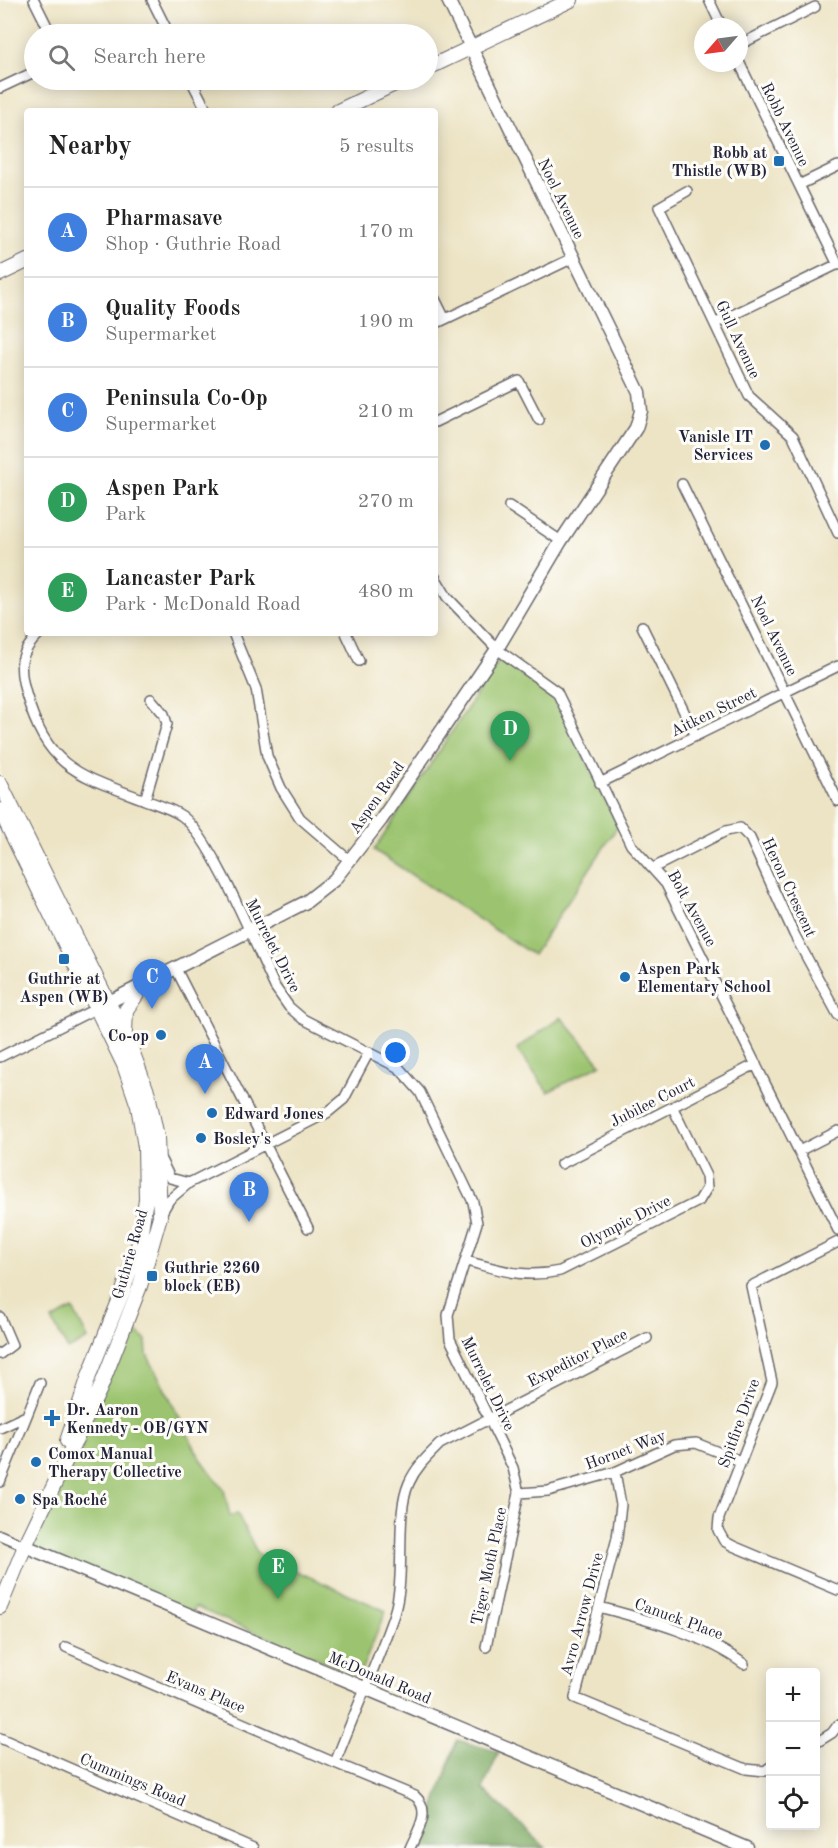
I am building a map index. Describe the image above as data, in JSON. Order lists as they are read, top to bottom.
{
  "streets": {
    "main road": ["Guthrie Road"],
    "street": [
      "Robb Avenue",
      "Noel Avenue",
      "Gull Avenue",
      "Aitken Street",
      "Aspen Road",
      "Heron Crescent",
      "Bolt Avenue",
      "Murrelet Drive",
      "Jubilee Court",
      "Olympic Drive",
      "Expeditor Place",
      "Spitfire Drive",
      "Hornet Way",
      "Tiger Moth Place",
      "Avro Arrow Drive",
      "Canuck Place",
      "McDonald Road",
      "Evans Place",
      "Cummings Road"
    ]
  },
  "crossings": [
    ["Noel Avenue", "Aitken Street"],
    ["Noel Avenue", "Aspen Road"],
    ["Aitken Street", "Bolt Avenue"],
    ["Aspen Road", "Bolt Avenue"],
    ["Aspen Road", "Murrelet Drive"],
    ["Aspen Road", "Guthrie Road"],
    ["Heron Crescent", "Bolt Avenue"],
    ["Bolt Avenue", "Jubilee Court"],
    ["Murrelet Drive", "Olympic Drive"],
    ["Murrelet Drive", "Expeditor Place"],
    ["Murrelet Drive", "Hornet Way"],
    ["Murrelet Drive", "Tiger Moth Place"],
    ["Jubilee Court", "Olympic Drive"],
    ["Guthrie Road", "McDonald Road"],
    ["Expeditor Place", "McDonald Road"],
    ["Expeditor Place", "Evans Place"],
    ["Spitfire Drive", "Hornet Way"],
    ["Hornet Way", "Tiger Moth Place"],
    ["Hornet Way", "Avro Arrow Drive"],
    ["Avro Arrow Drive", "Canuck Place"]
  ],
  "places": {
    "transit": ["Robb at Thistle (WB)", "Guthrie at Aspen (WB)", "Guthrie 2260 block (EB)"],
    "other": [
      "Vanisle IT Services",
      "Aspen Park Elementary School",
      "Co-op",
      "Edward Jones",
      "Bosley's",
      "Comox Manual Therapy Collective",
      "Spa Roché"
    ],
    "health": ["Dr. Aaron Kennedy - OB/GYN"]
  },
  "north": "bottom left",
  "page": {
    "search": "Search here",
    "heading": ["Nearby", "5 results"],
    "list": [
      {
        "mark": "A",
        "name": "Pharmasave",
        "note": "Shop · Guthrie Road",
        "value": "170 m"
      },
      {
        "mark": "B",
        "name": "Quality Foods",
        "note": "Supermarket",
        "value": "190 m"
      },
      {
        "mark": "C",
        "name": "Peninsula Co-Op",
        "note": "Supermarket",
        "value": "210 m"
      },
      {
        "mark": "D",
        "name": "Aspen Park",
        "note": "Park",
        "value": "270 m"
      },
      {
        "mark": "E",
        "name": "Lancaster Park",
        "note": "Park · McDonald Road",
        "value": "480 m"
      }
    ],
    "pins": [
      "D",
      "C",
      "A",
      "B",
      "E"
    ],
    "map_buttons": ["+", "−"]
  }
}
